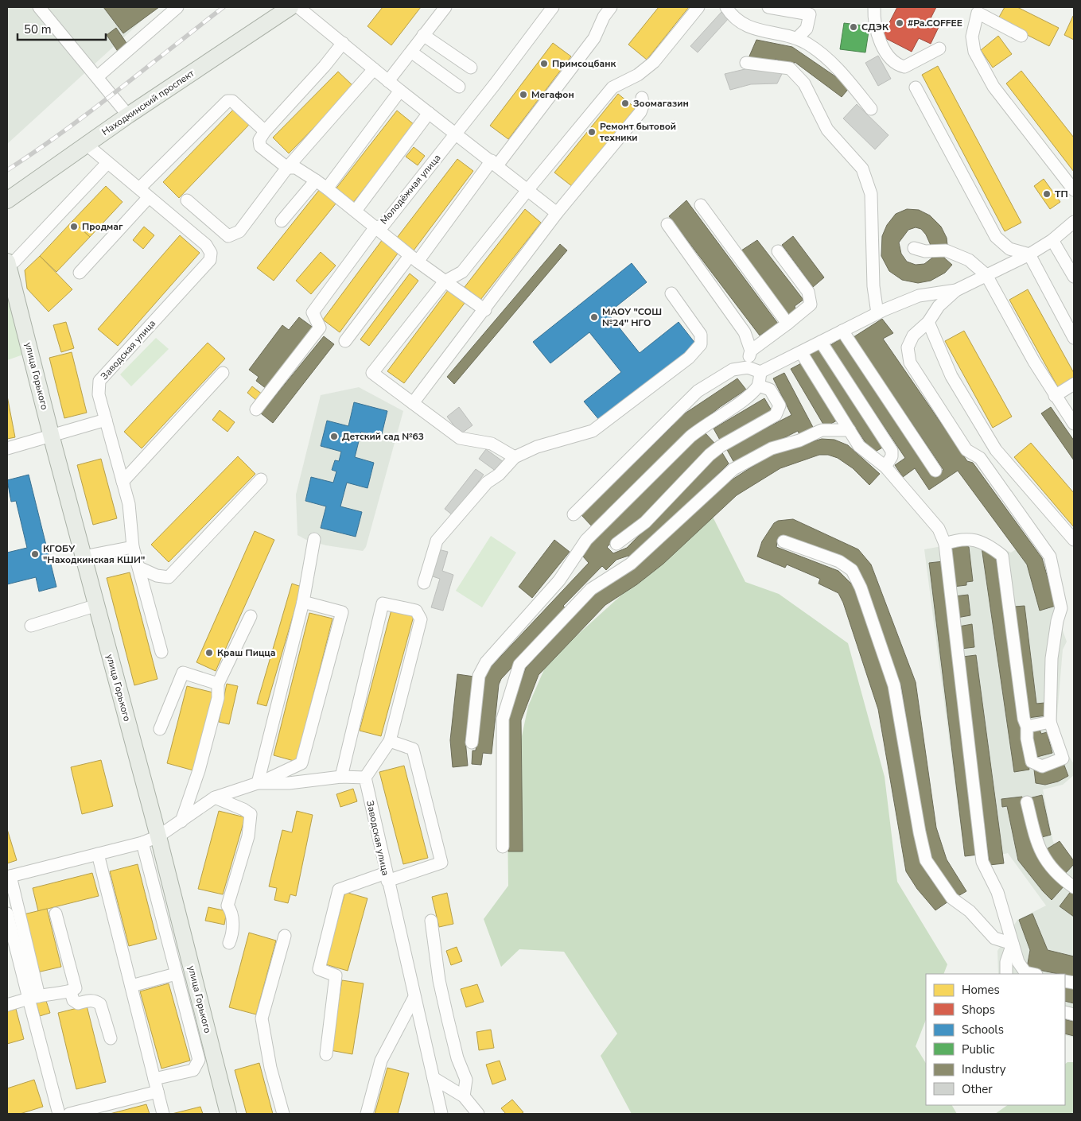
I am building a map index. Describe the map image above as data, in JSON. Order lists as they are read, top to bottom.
{
  "streets": {
    "main road": ["Находкинский проспект", "улица Горького"],
    "street": ["Молодёжная улица", "Заводская улица"]
  },
  "crossings": [
    ["Находкинский проспект", "Заводская улица"]
  ],
  "places": [
    "#Pa.COFFEE",
    "СДЭК",
    "Примсоцбанк",
    "Мегафон",
    "Зоомагазин",
    "Ремонт бытовой техники",
    "ТП",
    "Продмаг",
    "МАОУ \"СОШ №24\" НГО",
    "Детский сад №63",
    "КГОБУ \"Находкинская КШИ\"",
    "Краш Пицца"
  ],
  "legend": [
    "Homes",
    "Shops",
    "Schools",
    "Public",
    "Industry",
    "Other"
  ],
  "scale_bar": "50 m"
}
